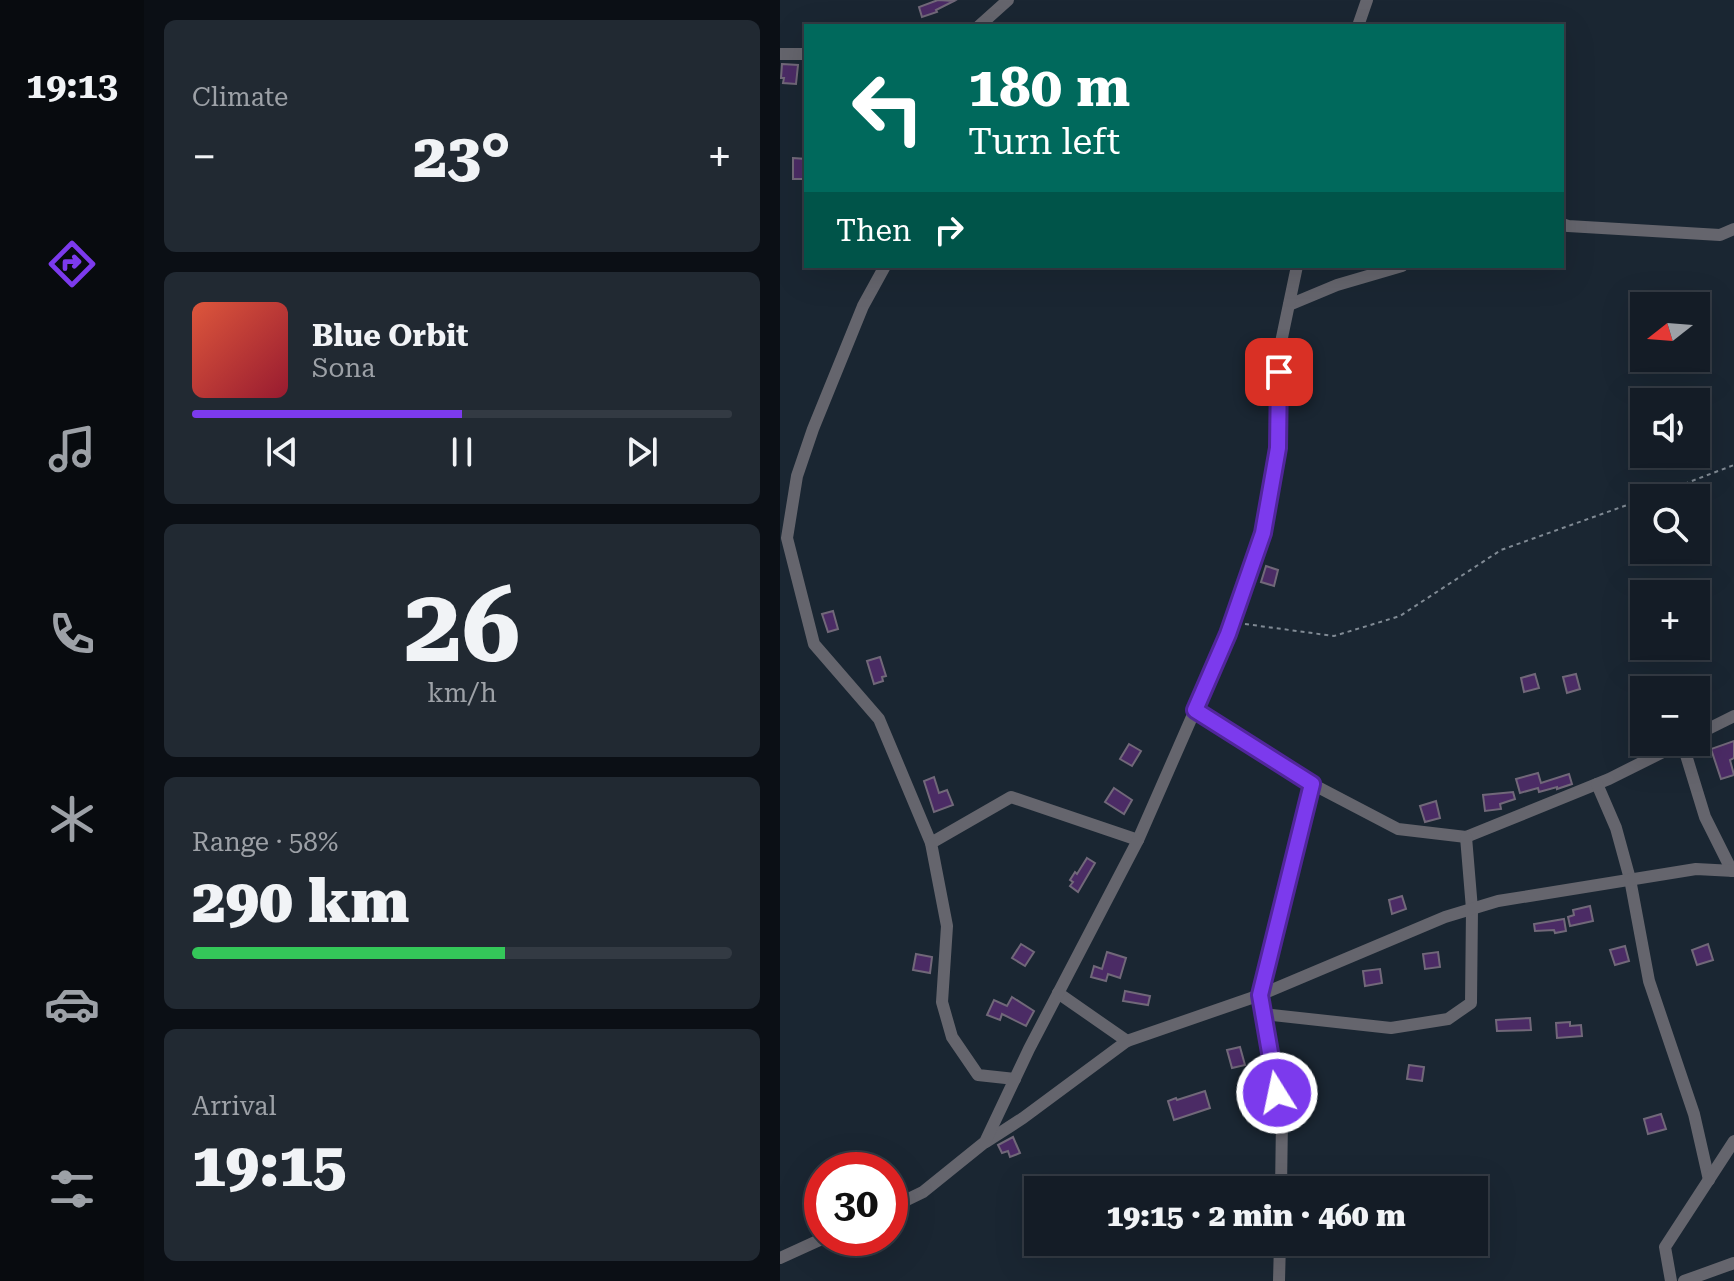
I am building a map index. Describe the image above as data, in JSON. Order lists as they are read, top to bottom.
{
  "north": "left",
  "page": {
    "tabs": "19:13",
    "tile": [
      "Climate",
      ["26", "km/h"],
      ["Range · 58%", "290 km"],
      ["Arrival", "19:15"]
    ],
    "turn": ["180 m", "Turn left"],
    "heat": ["−", "23°", "+"],
    "then": "Then",
    "map_buttons": ["+", "−"],
    "song": ["Blue Orbit", "Sona"],
    "limit": "30",
    "trip": "19:15 · 2 min · 460 m"
  }
}
